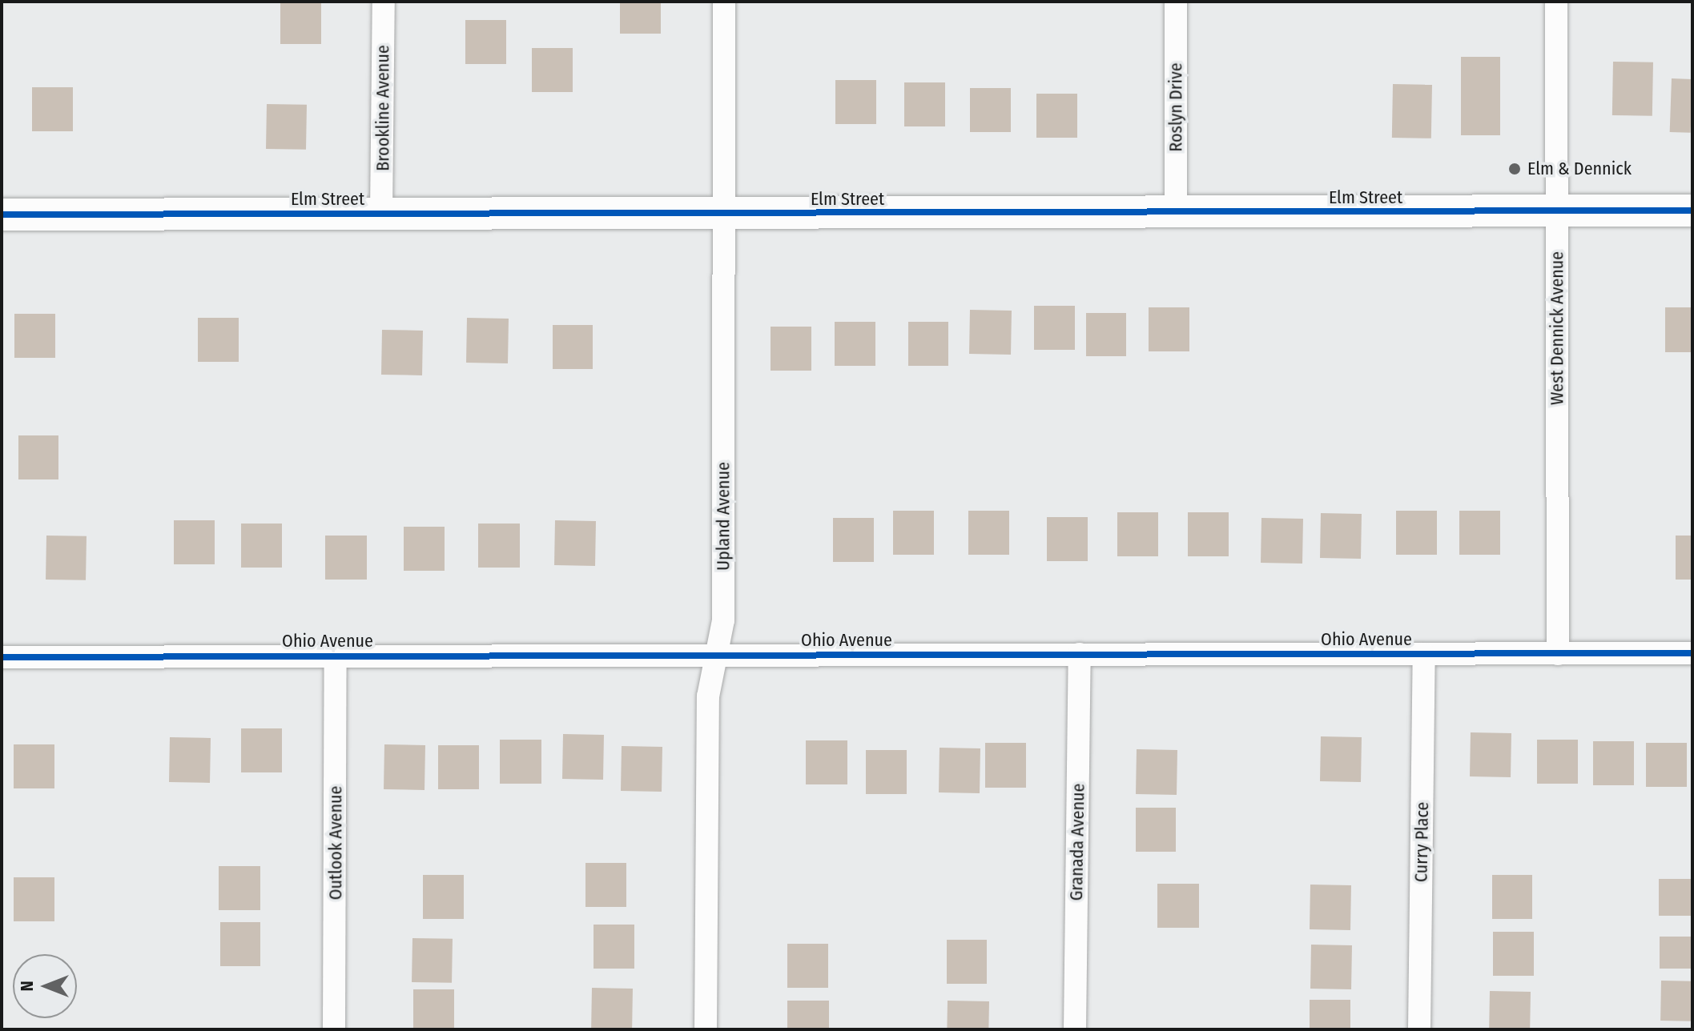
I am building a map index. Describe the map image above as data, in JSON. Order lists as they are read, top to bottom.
{
  "streets": {
    "street": [
      "Roslyn Drive",
      "Brookline Avenue",
      "Elm Street",
      "West Dennick Avenue",
      "Upland Avenue",
      "Ohio Avenue",
      "Granada Avenue",
      "Curry Place",
      "Outlook Avenue"
    ]
  },
  "crossings": [
    ["Roslyn Drive", "Elm Street"],
    ["Brookline Avenue", "Elm Street"],
    ["Elm Street", "West Dennick Avenue"],
    ["Elm Street", "Upland Avenue"],
    ["West Dennick Avenue", "Ohio Avenue"],
    ["Upland Avenue", "Ohio Avenue"],
    ["Ohio Avenue", "Granada Avenue"],
    ["Ohio Avenue", "Curry Place"],
    ["Ohio Avenue", "Outlook Avenue"]
  ],
  "places": ["Elm & Dennick"],
  "north": "left"
}
